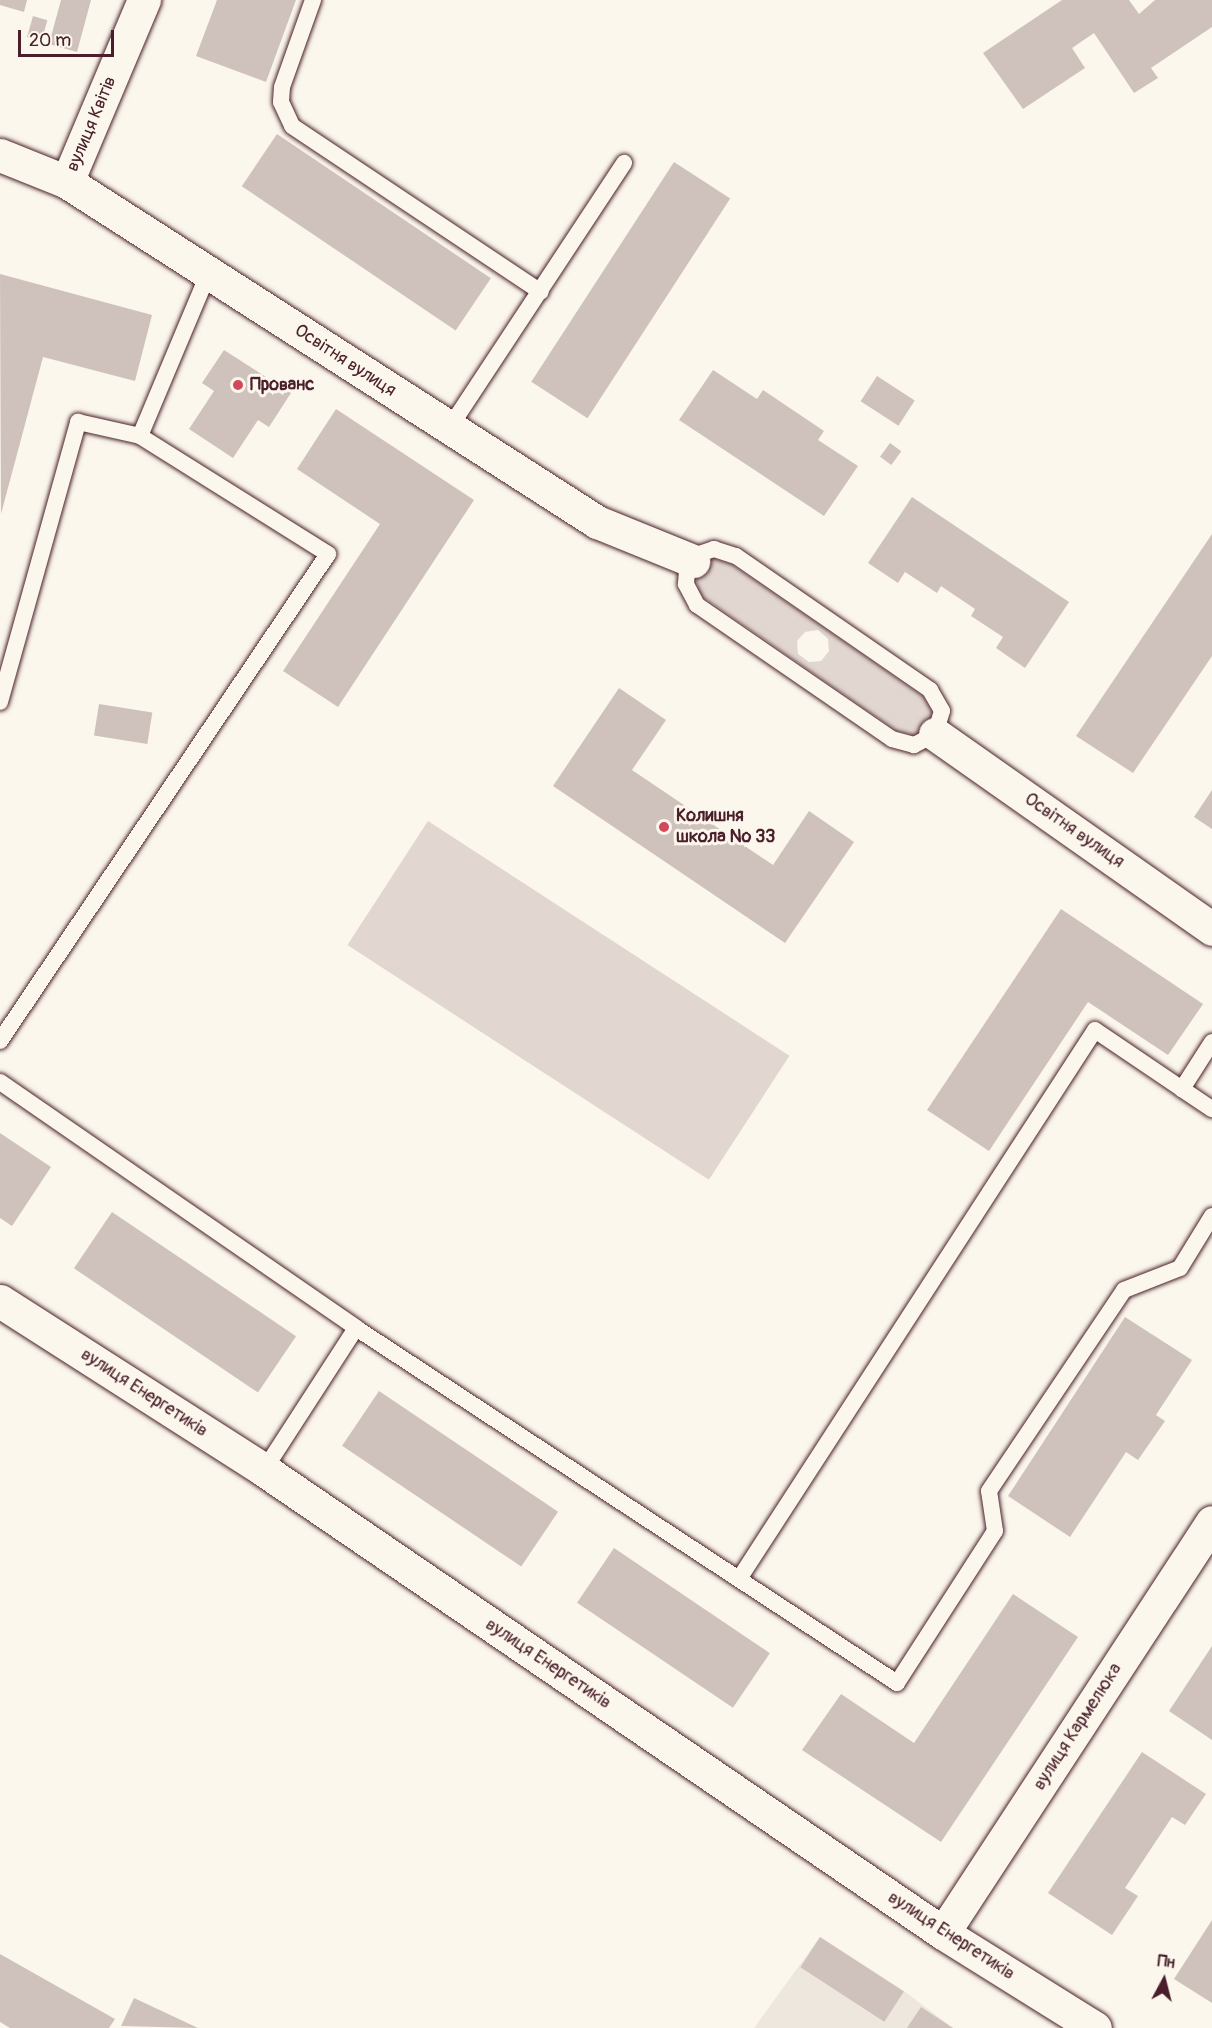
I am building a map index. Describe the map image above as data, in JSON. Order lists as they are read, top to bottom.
{
  "streets": {
    "street": [
      "вулиця Квітів",
      "Освітня вулиця",
      "вулиця Енергетиків",
      "вулиця Кармелюка"
    ]
  },
  "crossings": [
    ["вулиця Квітів", "Освітня вулиця"],
    ["вулиця Енергетиків", "вулиця Кармелюка"]
  ],
  "places": ["Прованс", "Колишня школа № 33"],
  "scale_bar": "20 m",
  "north": "top"
}
